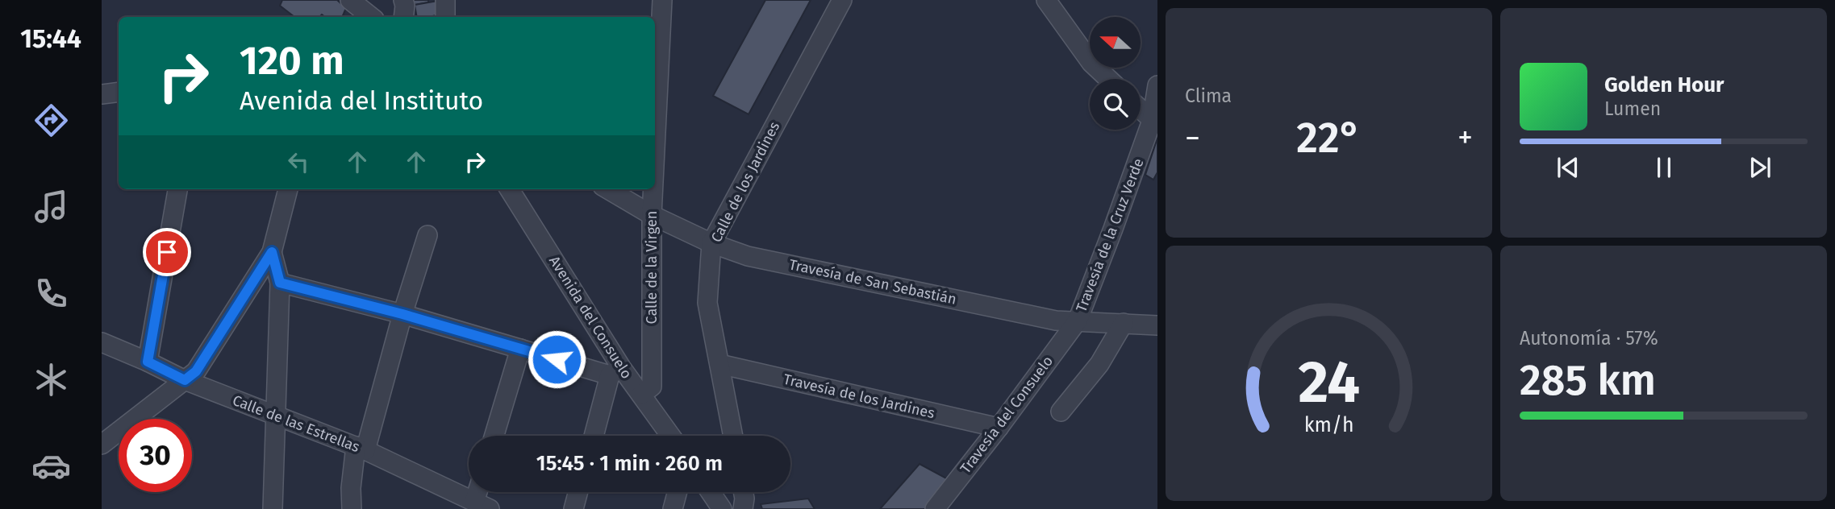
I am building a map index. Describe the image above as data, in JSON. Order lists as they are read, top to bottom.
{
  "streets": {
    "street": [
      "Calle de los Jardines",
      "Travesía de la Cruz Verde",
      "Calle de la Virgen",
      "Travesía de San Sebastián",
      "Avenida del Consuelo",
      "Travesía de los Jardines",
      "Travesía del Consuelo",
      "Calle de las Estrellas"
    ]
  },
  "crossings": [
    ["Calle de los Jardines", "Travesía de San Sebastián"],
    ["Calle de los Jardines", "Travesía de los Jardines"],
    ["Travesía de la Cruz Verde", "Travesía de San Sebastián"],
    ["Travesía de la Cruz Verde", "Travesía del Consuelo"],
    ["Calle de la Virgen", "Travesía de San Sebastián"],
    ["Calle de la Virgen", "Avenida del Consuelo"],
    ["Travesía de San Sebastián", "Travesía del Consuelo"],
    ["Travesía de los Jardines", "Travesía del Consuelo"]
  ],
  "north": "left",
  "page": {
    "tabs": "15:44",
    "tile": [
      "Clima",
      ["Autonomía · 57%", "285 km"]
    ],
    "turn": ["120 m", "Avenida del Instituto"],
    "song": ["Golden Hour", "Lumen"],
    "heat": ["−", "22°", "+"],
    "limit": "30",
    "trip": "15:45 · 1 min · 260 m",
    "gauge": ["24", "km/h"]
  }
}
